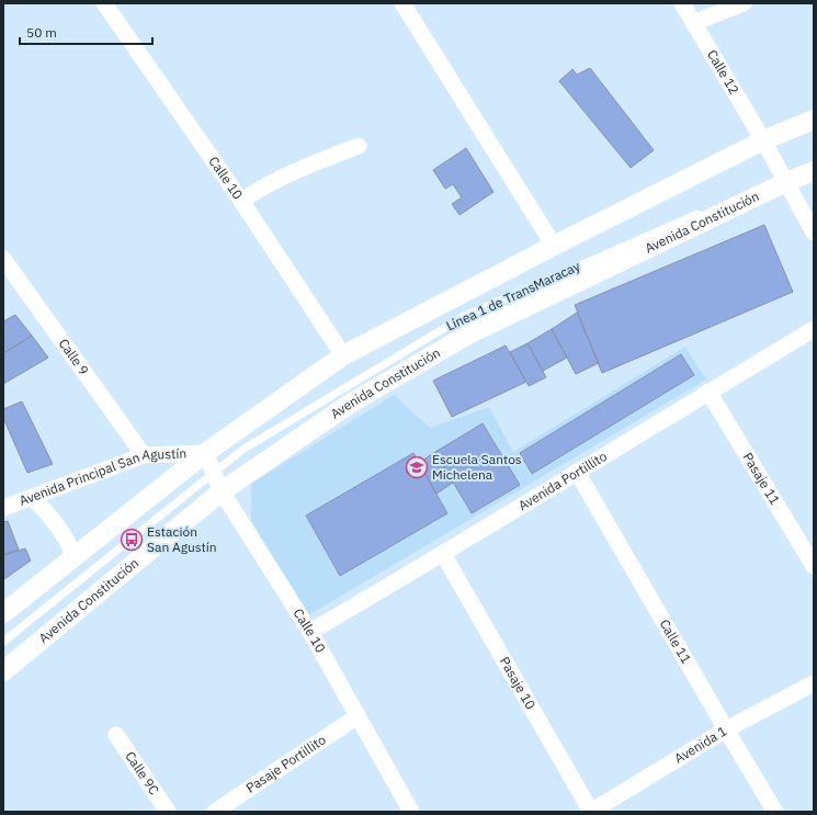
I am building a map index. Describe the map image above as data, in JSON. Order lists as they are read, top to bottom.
{
  "streets": {
    "street": [
      "Calle 12",
      "Calle 10",
      "Avenida Constitución",
      "Calle 9",
      "Avenida Principal San Agustín",
      "Pasaje 11",
      "Avenida Portillito",
      "Calle 11",
      "Pasaje 10",
      "Avenida 1",
      "Pasaje Portillito",
      "Calle 9C"
    ],
    "lane": ["Línea 1 de TransMaracay"]
  },
  "crossings": [
    ["Calle 12", "Avenida Constitución"],
    ["Calle 10", "Avenida Constitución"],
    ["Calle 10", "Línea 1 de TransMaracay"],
    ["Calle 10", "Avenida Principal San Agustín"],
    ["Calle 10", "Avenida Portillito"],
    ["Calle 10", "Pasaje Portillito"],
    ["Avenida Constitución", "Línea 1 de TransMaracay"],
    ["Calle 9", "Avenida Principal San Agustín"],
    ["Pasaje 11", "Avenida Portillito"],
    ["Avenida Portillito", "Calle 11"],
    ["Avenida Portillito", "Pasaje 10"],
    ["Calle 11", "Avenida 1"],
    ["Pasaje 10", "Avenida 1"]
  ],
  "places": {
    "school or university": ["Escuela Santos Michelena"],
    "bus stop": ["Estación San Agustín"]
  },
  "scale_bar": "50 m"
}
